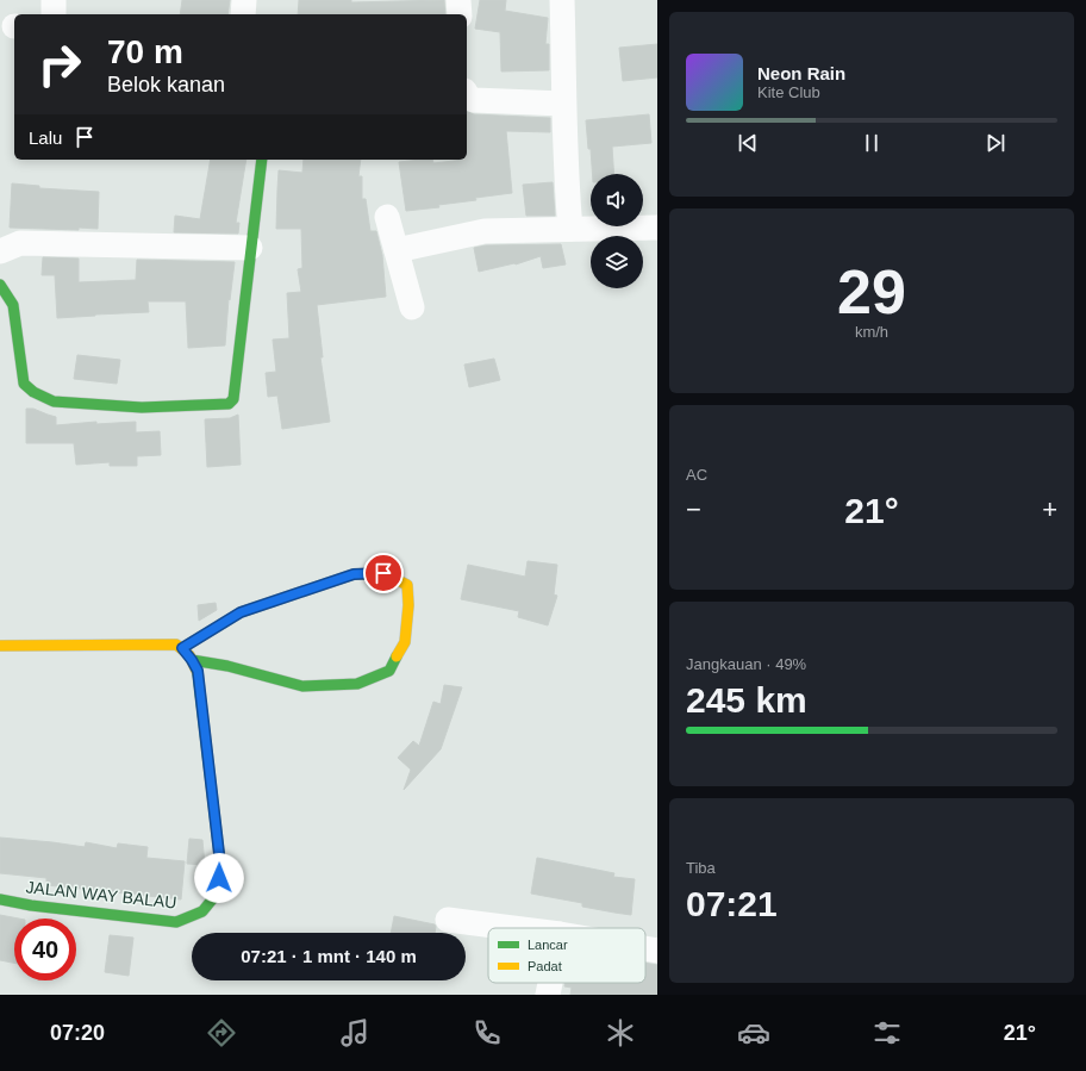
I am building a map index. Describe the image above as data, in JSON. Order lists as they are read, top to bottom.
{
  "streets": {
    "street": ["JALAN WAY BALAU"]
  },
  "legend": ["Lancar", "Padat"],
  "page": {
    "turn": ["70 m", "Belok kanan"],
    "song": ["Neon Rain", "Kite Club"],
    "then": "Lalu",
    "tile": [
      ["29", "km/h"],
      "AC",
      ["Jangkauan · 49%", "245 km"],
      ["Tiba", "07:21"]
    ],
    "heat": ["−", "21°", "+"],
    "limit": "40",
    "trip": "07:21 · 1 mnt · 140 m",
    "tabs": ["07:20", "21°"]
  }
}
